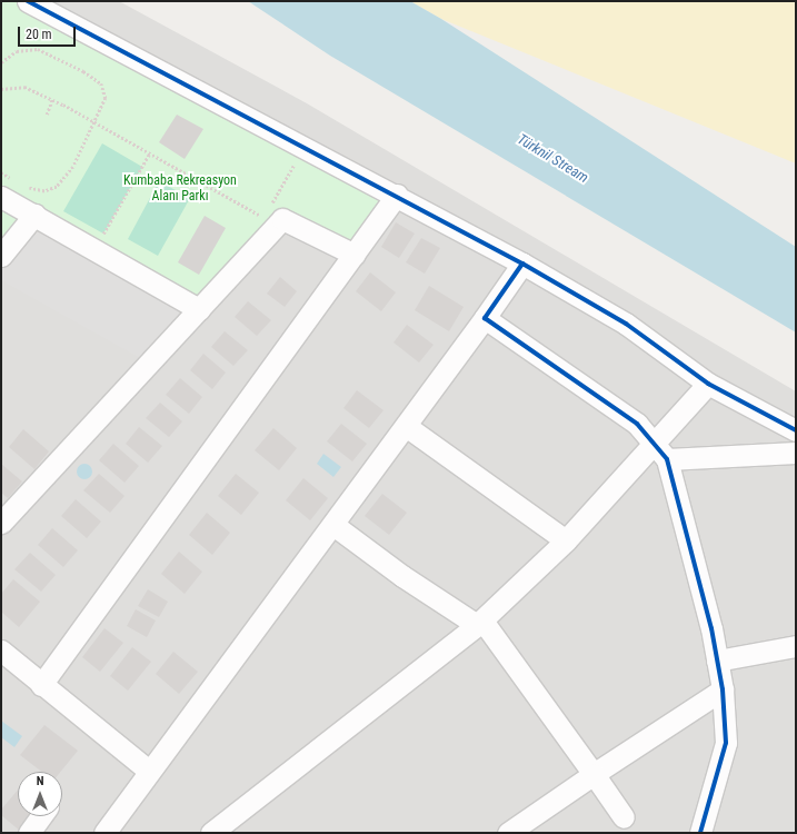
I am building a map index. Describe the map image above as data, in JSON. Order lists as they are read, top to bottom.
{
  "water": ["Türknil Stream"],
  "parks": ["Kumbaba Rekreasyon Alanı Parkı"],
  "scale_bar": "20 m",
  "north": "top"
}
